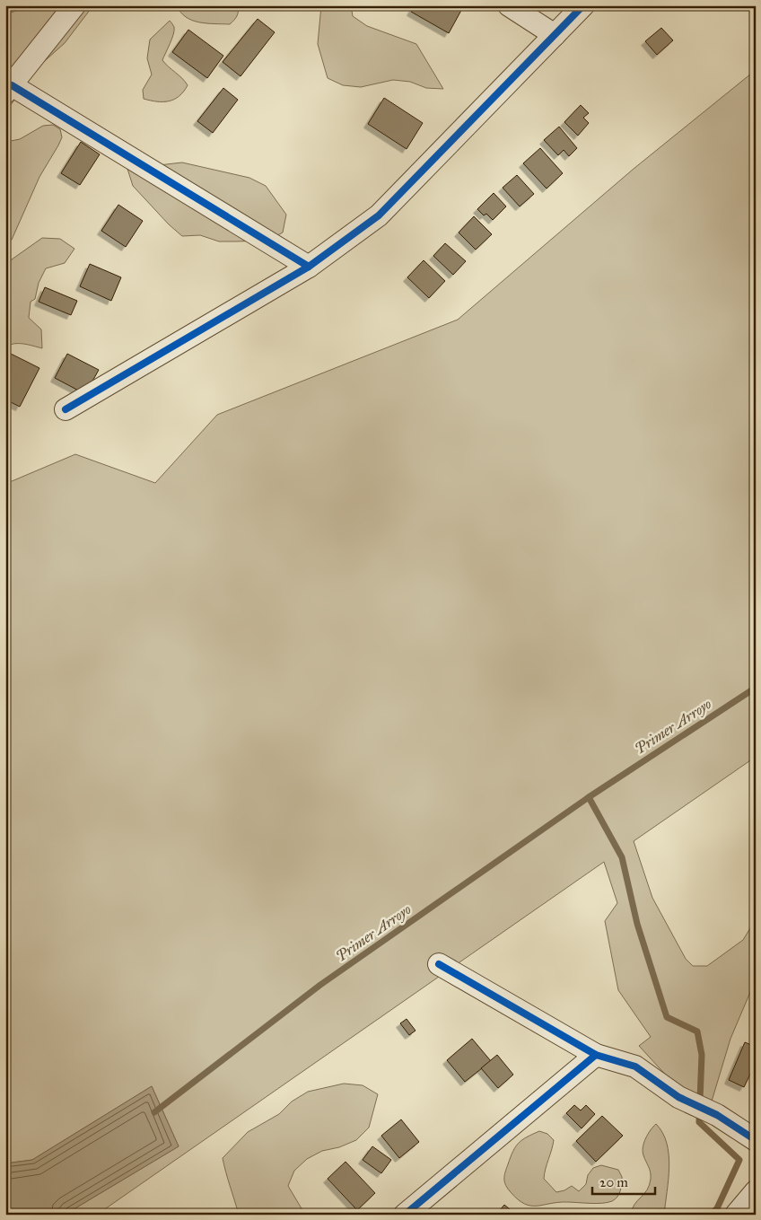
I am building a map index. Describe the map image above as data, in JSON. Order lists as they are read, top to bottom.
{
  "water": ["Primer Arroyo"],
  "scale_bar": "20 m"
}
